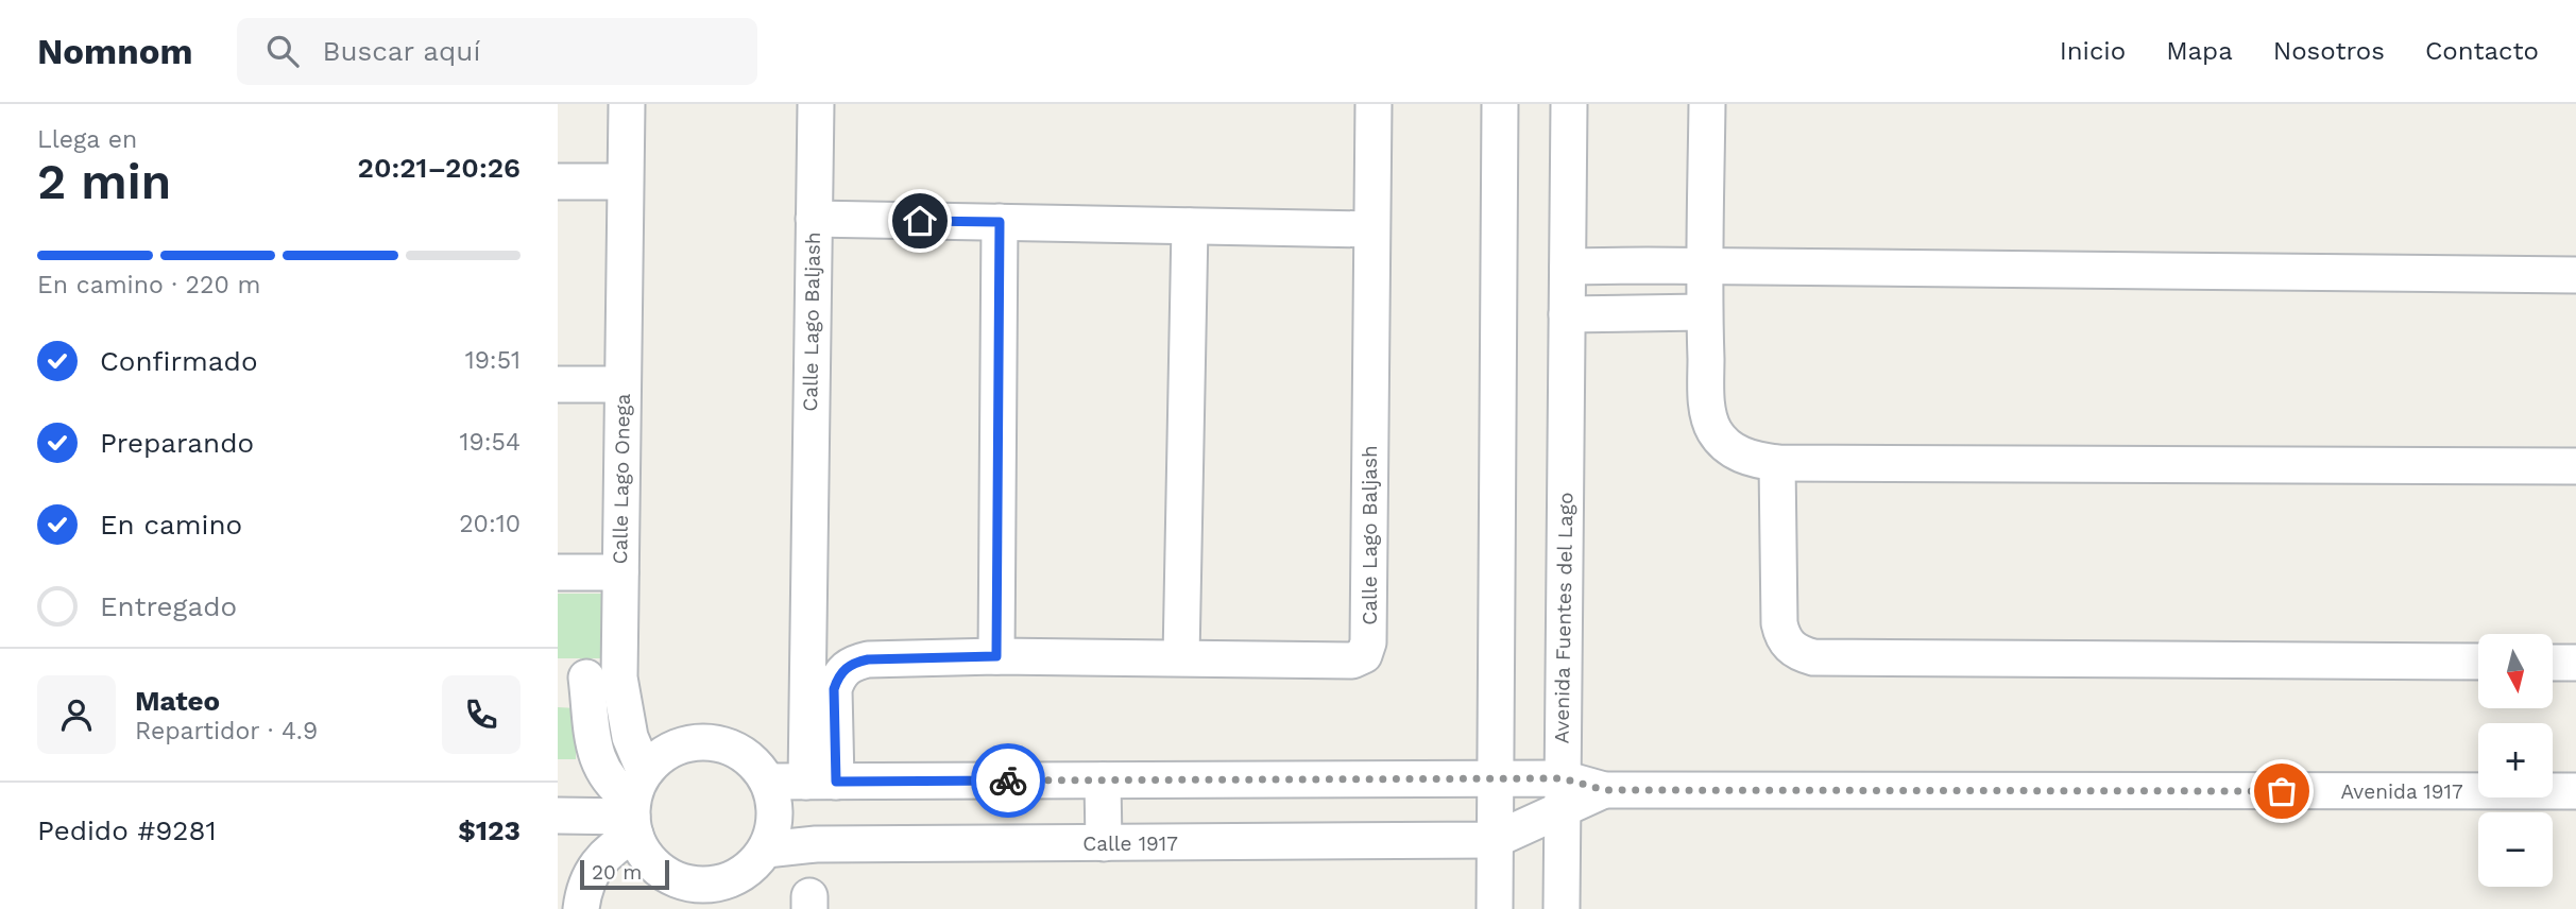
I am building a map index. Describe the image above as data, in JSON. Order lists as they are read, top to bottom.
{
  "streets": {
    "street": [
      "Calle Lago Baljash",
      "Calle Lago Onega",
      "Avenida Fuentes del Lago",
      "Avenida 1917",
      "Calle 1917"
    ]
  },
  "crossings": [
    ["Calle Lago Onega", "Calle 1917"],
    ["Avenida Fuentes del Lago", "Avenida 1917"]
  ],
  "scale_bar": "20 m",
  "north": "bottom",
  "page": {
    "header": "Nomnom",
    "search": "Buscar aquí",
    "nav": [
      "Inicio",
      "Mapa",
      "Nosotros",
      "Contacto"
    ],
    "heading": ["2 min", "Llega en", "20:21–20:26"],
    "panel": [
      "Mateo",
      "Repartidor · 4.9",
      "Pedido #9281",
      "$123"
    ],
    "bar": "En camino · 220 m",
    "list": [
      ["Confirmado", "19:51"],
      ["Preparando", "19:54"],
      ["En camino", "20:10"],
      "Entregado"
    ],
    "map_buttons": ["+", "−"],
    "scale": "20 m"
  }
}
